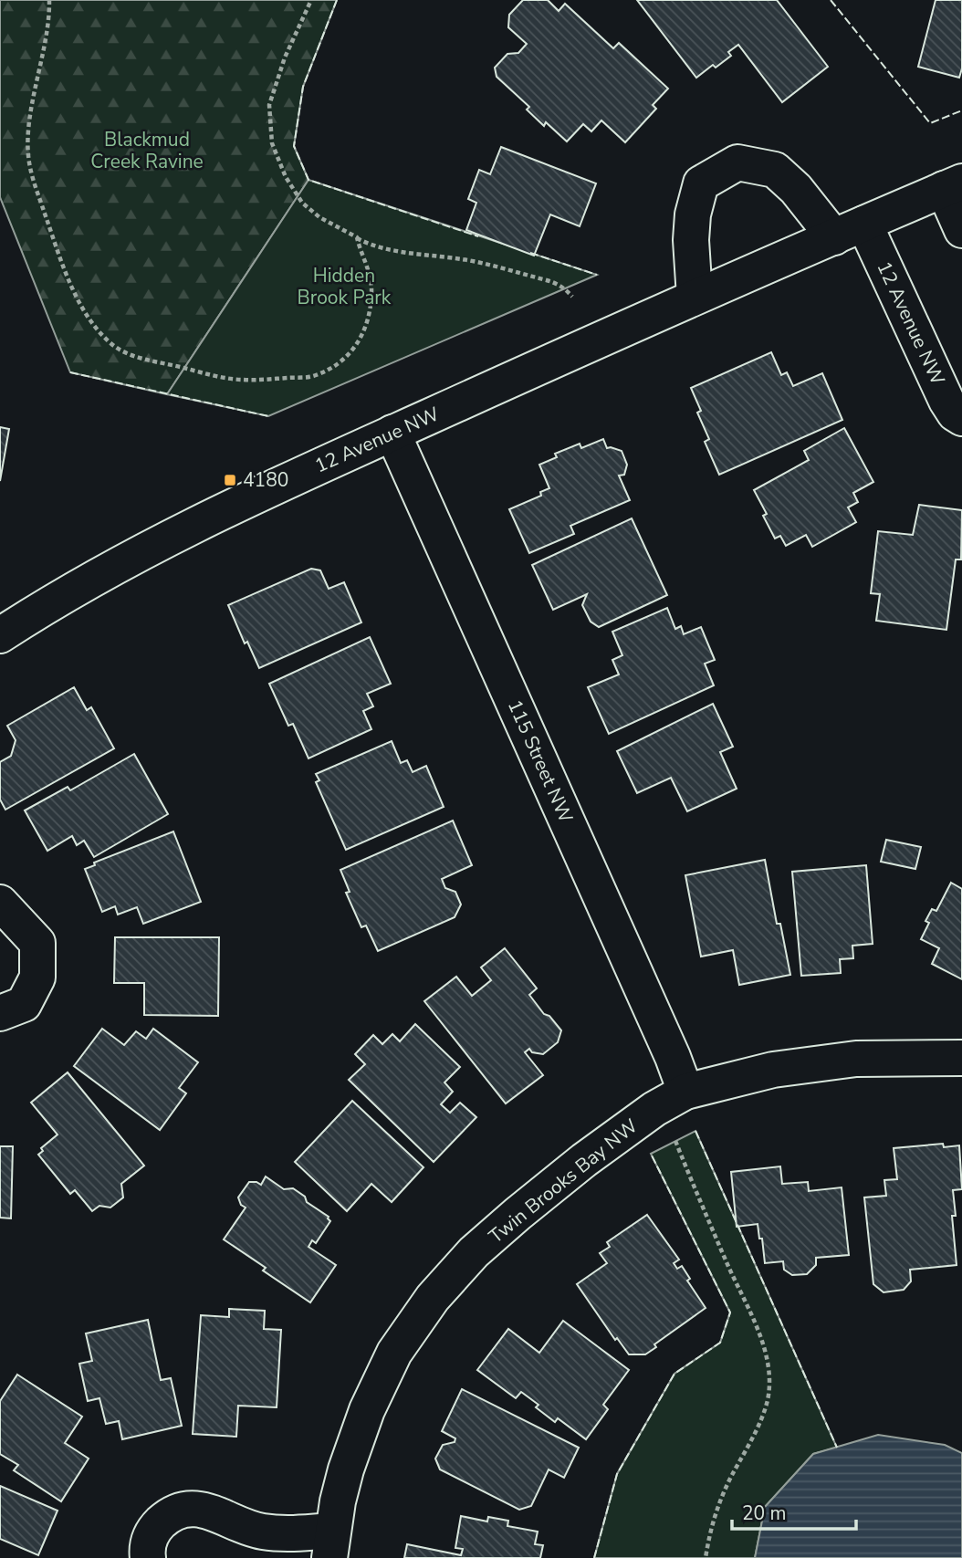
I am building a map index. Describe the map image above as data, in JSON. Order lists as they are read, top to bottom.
{
  "streets": {
    "street": ["12 Avenue NW", "115 Street NW", "Twin Brooks Bay NW"]
  },
  "crossings": [
    ["12 Avenue NW", "115 Street NW"],
    ["115 Street NW", "Twin Brooks Bay NW"]
  ],
  "parks": ["Blackmud Creek Ravine", "Hidden Brook Park"],
  "places": {
    "transit": ["4180"]
  },
  "scale_bar": "20 m"
}
